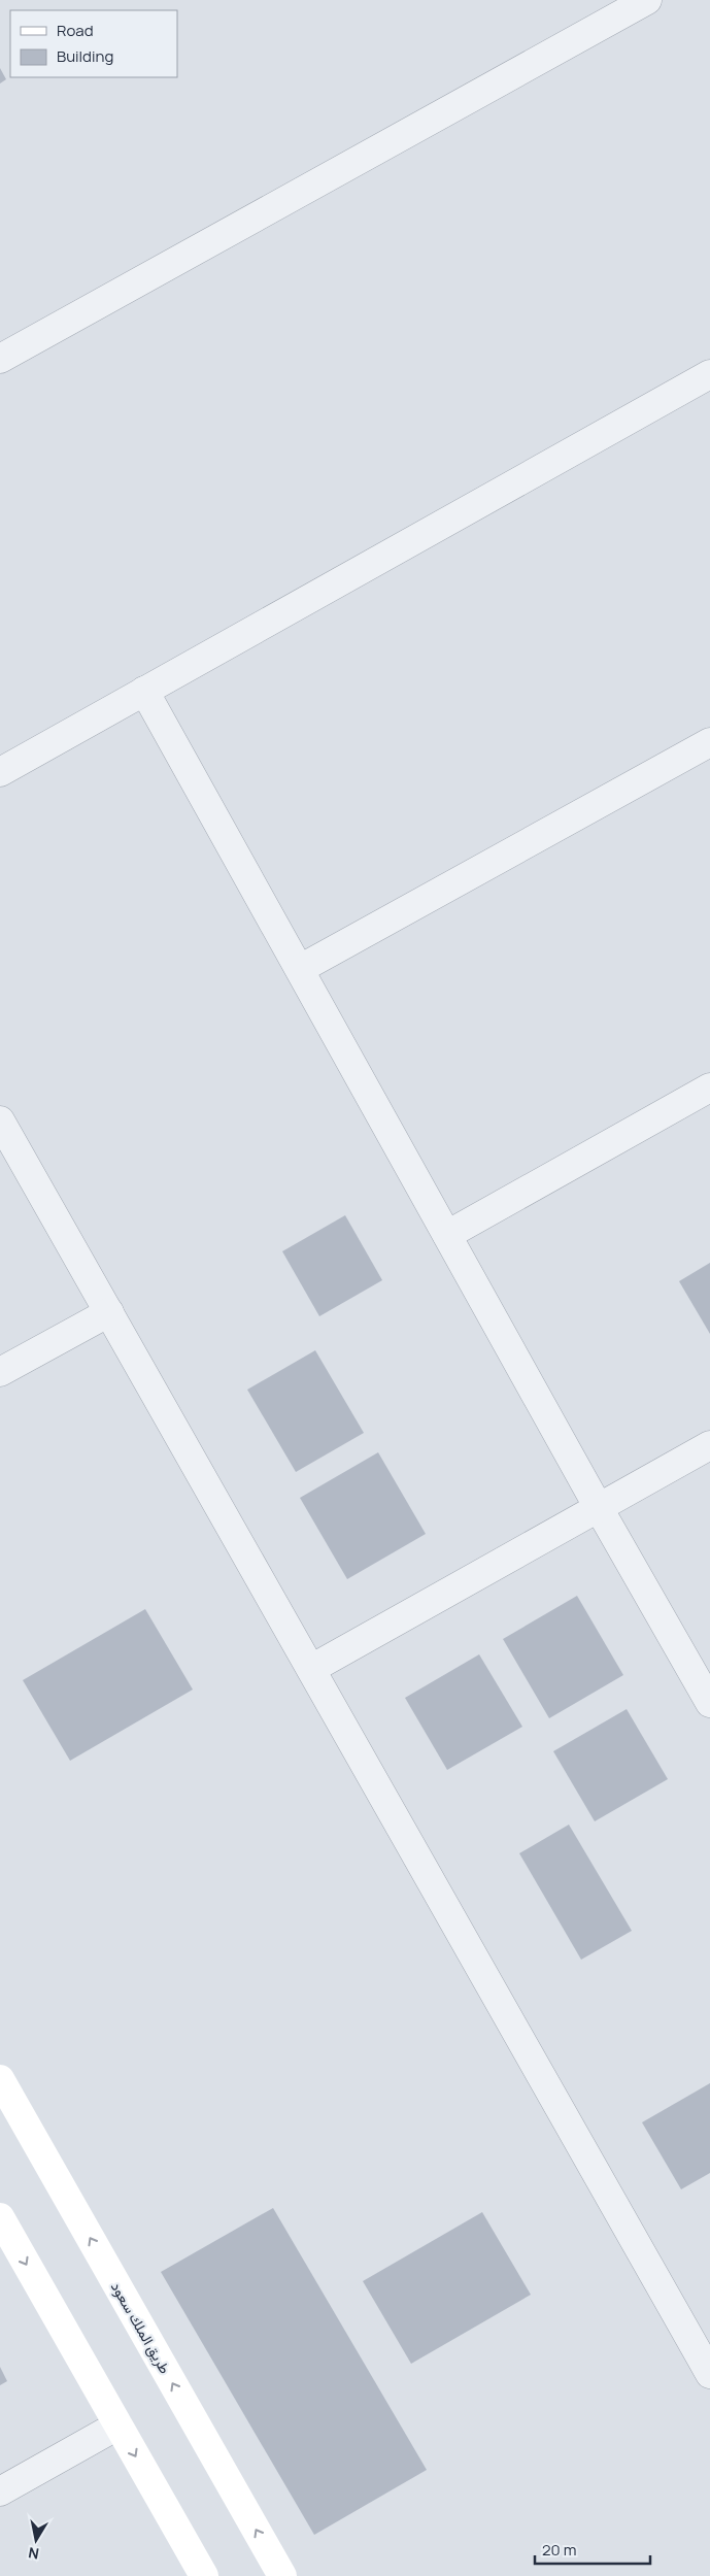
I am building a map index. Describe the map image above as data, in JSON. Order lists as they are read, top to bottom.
{
  "streets": {
    "street": ["طريق الملك سعود"]
  },
  "legend": ["Road", "Building"],
  "scale_bar": "20 m",
  "north": "bottom"
}
